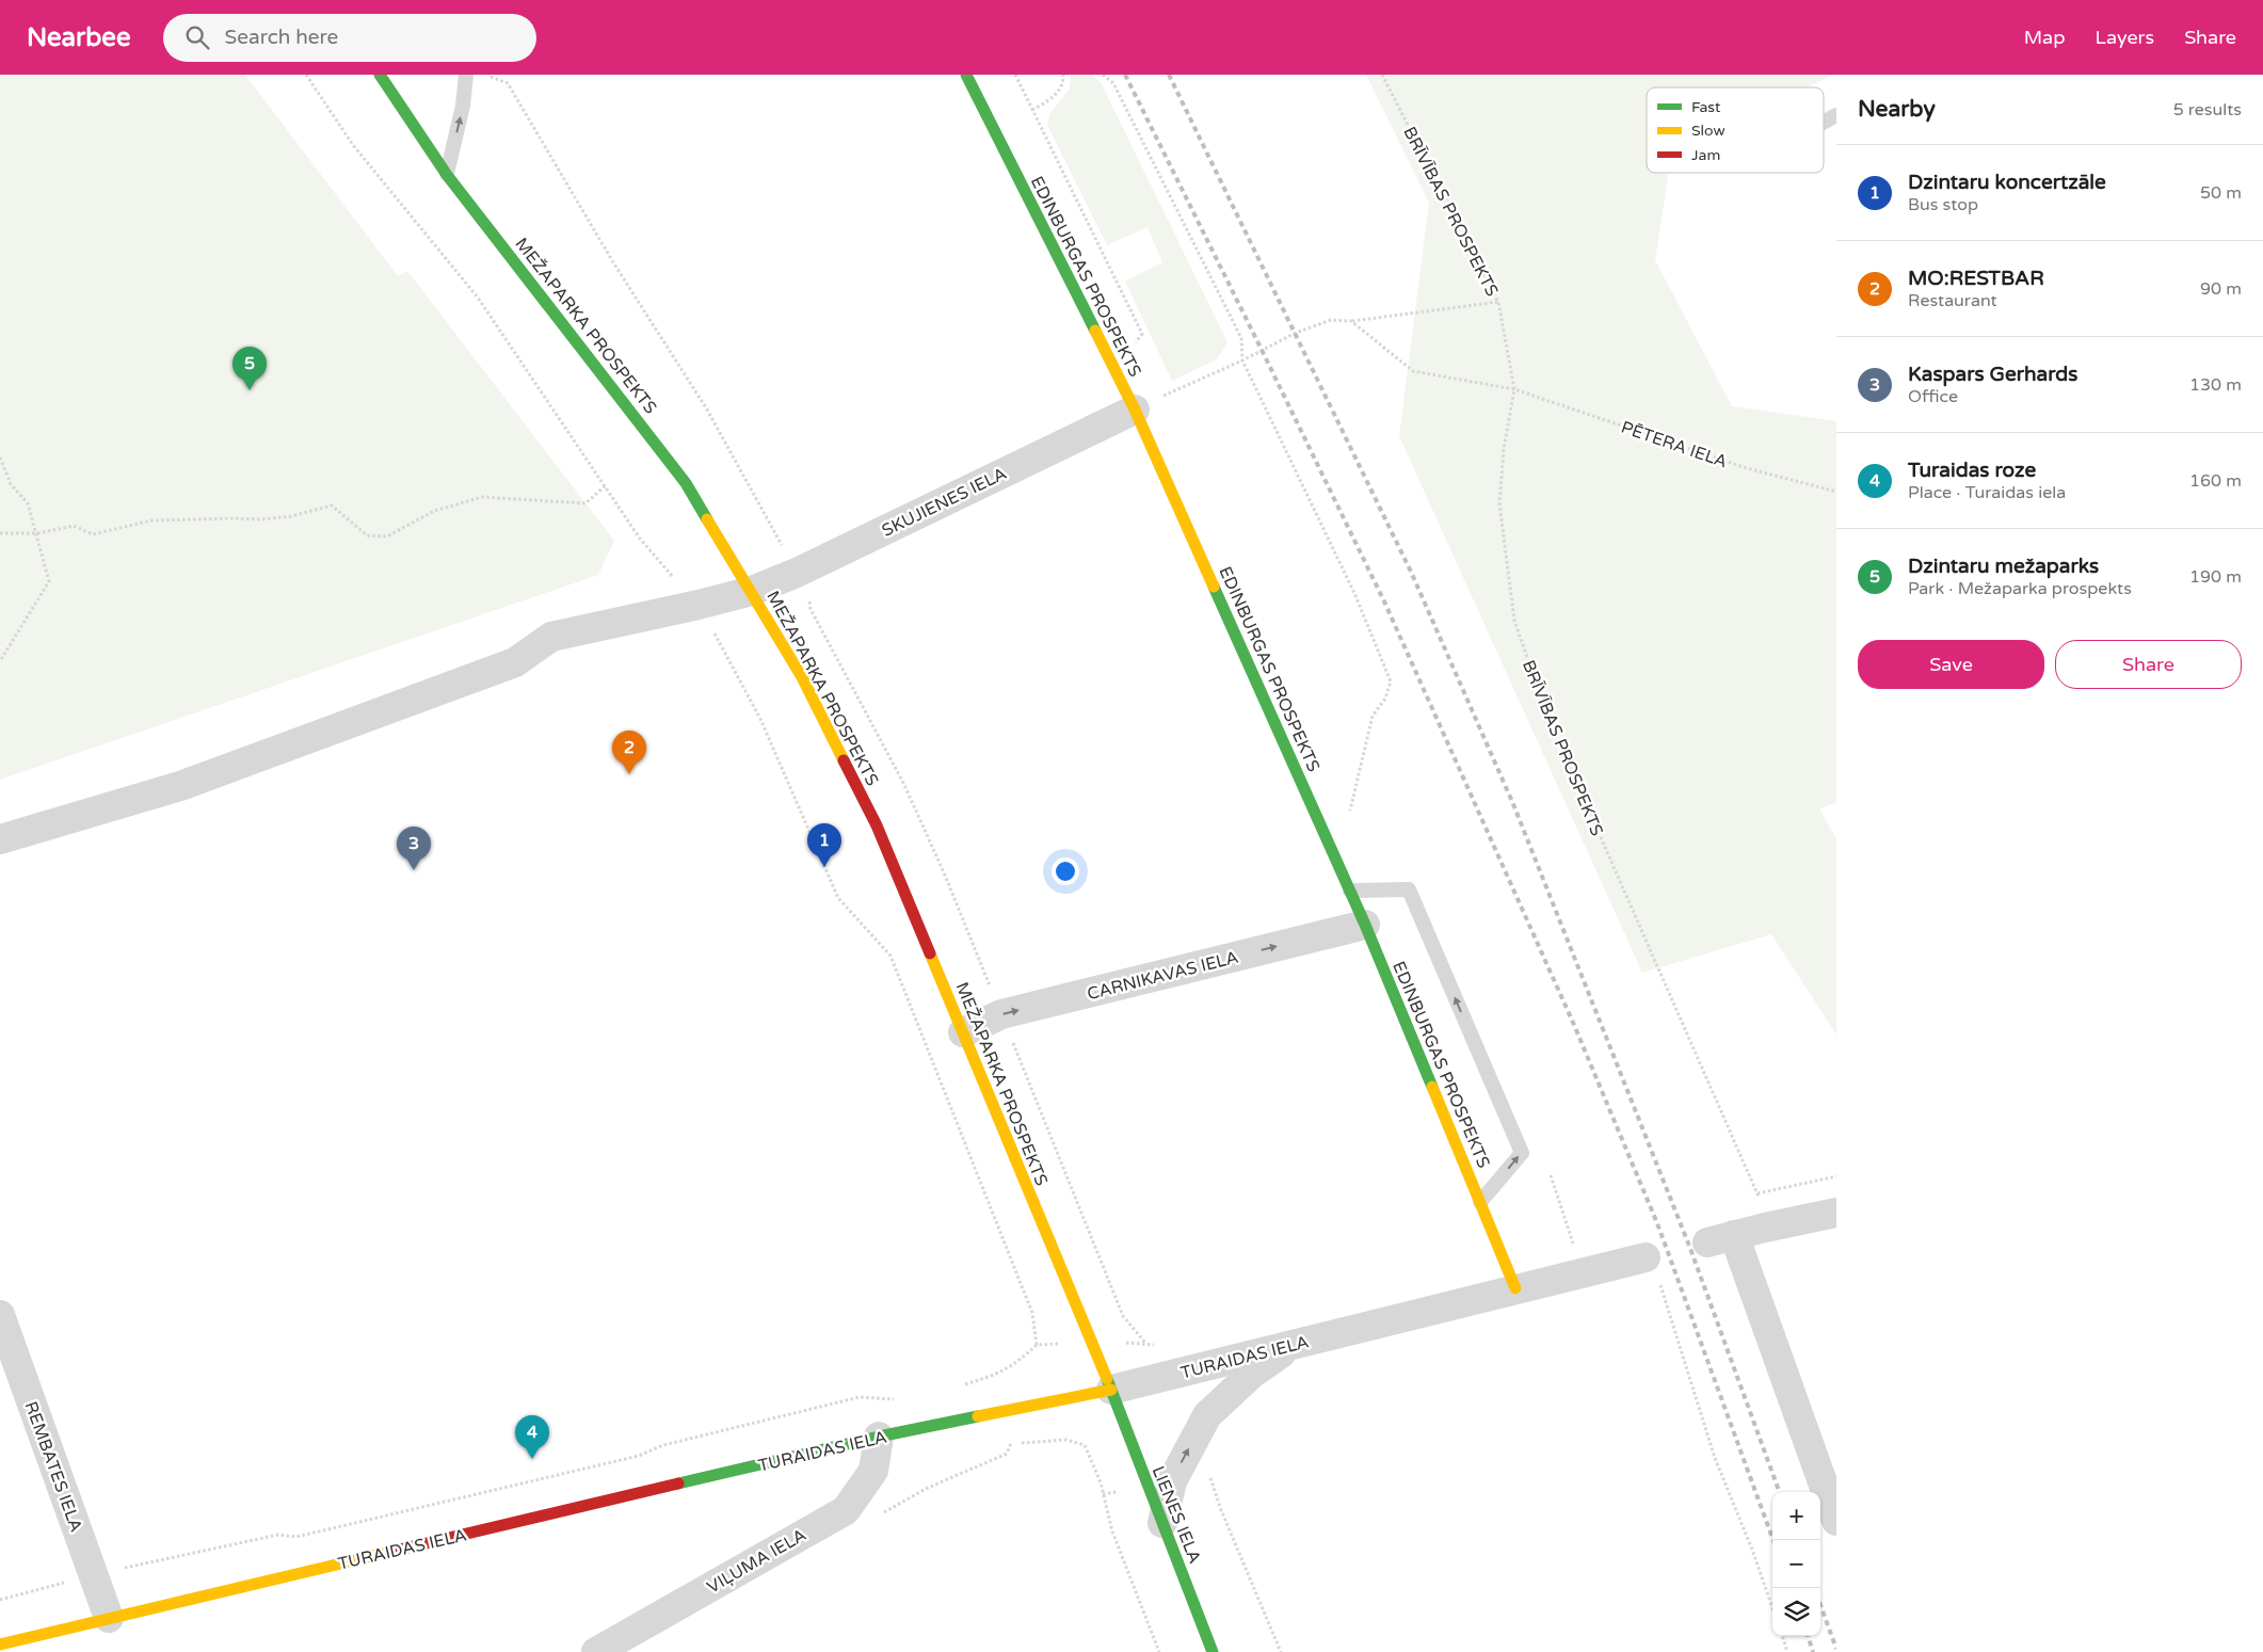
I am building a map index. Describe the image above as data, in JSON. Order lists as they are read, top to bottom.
{
  "streets": {
    "street": [
      "EDINBURGAS PROSPEKTS",
      "MEŽAPARKA PROSPEKTS",
      "SKUJIENES IELA",
      "CARNIKAVAS IELA",
      "TURAIDAS IELA",
      "REMBATES IELA",
      "LIENES IELA",
      "VIĻUMA IELA"
    ],
    "path": ["BRĪVĪBAS PROSPEKTS", "PĒTERA IELA"]
  },
  "crossings": [
    ["BRĪVĪBAS PROSPEKTS", "PĒTERA IELA"],
    ["EDINBURGAS PROSPEKTS", "SKUJIENES IELA"],
    ["EDINBURGAS PROSPEKTS", "CARNIKAVAS IELA"],
    ["EDINBURGAS PROSPEKTS", "TURAIDAS IELA"],
    ["MEŽAPARKA PROSPEKTS", "SKUJIENES IELA"],
    ["MEŽAPARKA PROSPEKTS", "CARNIKAVAS IELA"],
    ["MEŽAPARKA PROSPEKTS", "TURAIDAS IELA"],
    ["MEŽAPARKA PROSPEKTS", "LIENES IELA"],
    ["TURAIDAS IELA", "REMBATES IELA"],
    ["TURAIDAS IELA", "LIENES IELA"],
    ["TURAIDAS IELA", "VIĻUMA IELA"]
  ],
  "one_way": ["CARNIKAVAS IELA"],
  "legend": ["Fast", "Slow", "Jam"],
  "page": {
    "header": "Nearbee",
    "search": "Search here",
    "nav": ["Map", "Layers", "Share"],
    "heading": ["Nearby", "5 results"],
    "list": [
      {
        "mark": "1",
        "name": "Dzintaru koncertzāle",
        "note": "Bus stop",
        "value": "50 m"
      },
      {
        "mark": "2",
        "name": "MO:RESTBAR",
        "note": "Restaurant",
        "value": "90 m"
      },
      {
        "mark": "3",
        "name": "Kaspars Gerhards",
        "note": "Office",
        "value": "130 m"
      },
      {
        "mark": "4",
        "name": "Turaidas roze",
        "note": "Place · Turaidas iela",
        "value": "160 m"
      },
      {
        "mark": "5",
        "name": "Dzintaru mežaparks",
        "note": "Park · Mežaparka prospekts",
        "value": "190 m"
      }
    ],
    "pins": [
      "5",
      "2",
      "1",
      "3",
      "4"
    ],
    "buttons": ["Save", "Share"],
    "map_buttons": ["+", "−"]
  }
}
